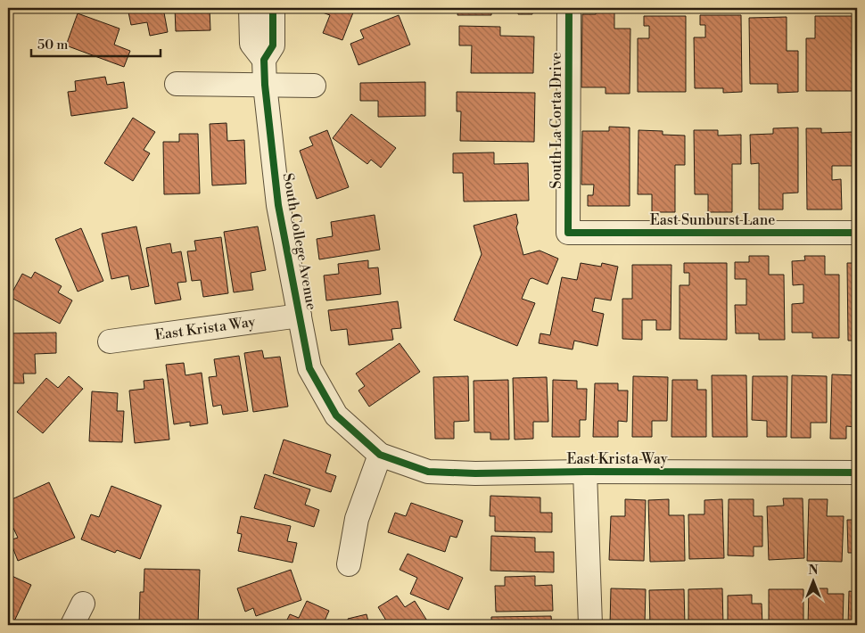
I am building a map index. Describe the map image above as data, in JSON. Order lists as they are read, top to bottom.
{
  "streets": {
    "street": [
      "South La Corta Drive",
      "East Sunburst Lane",
      "South College Avenue",
      "East Krista Way"
    ]
  },
  "crossings": [
    ["South La Corta Drive", "East Sunburst Lane"],
    ["South College Avenue", "East Krista Way"]
  ],
  "scale_bar": "50 m",
  "north": "top"
}
